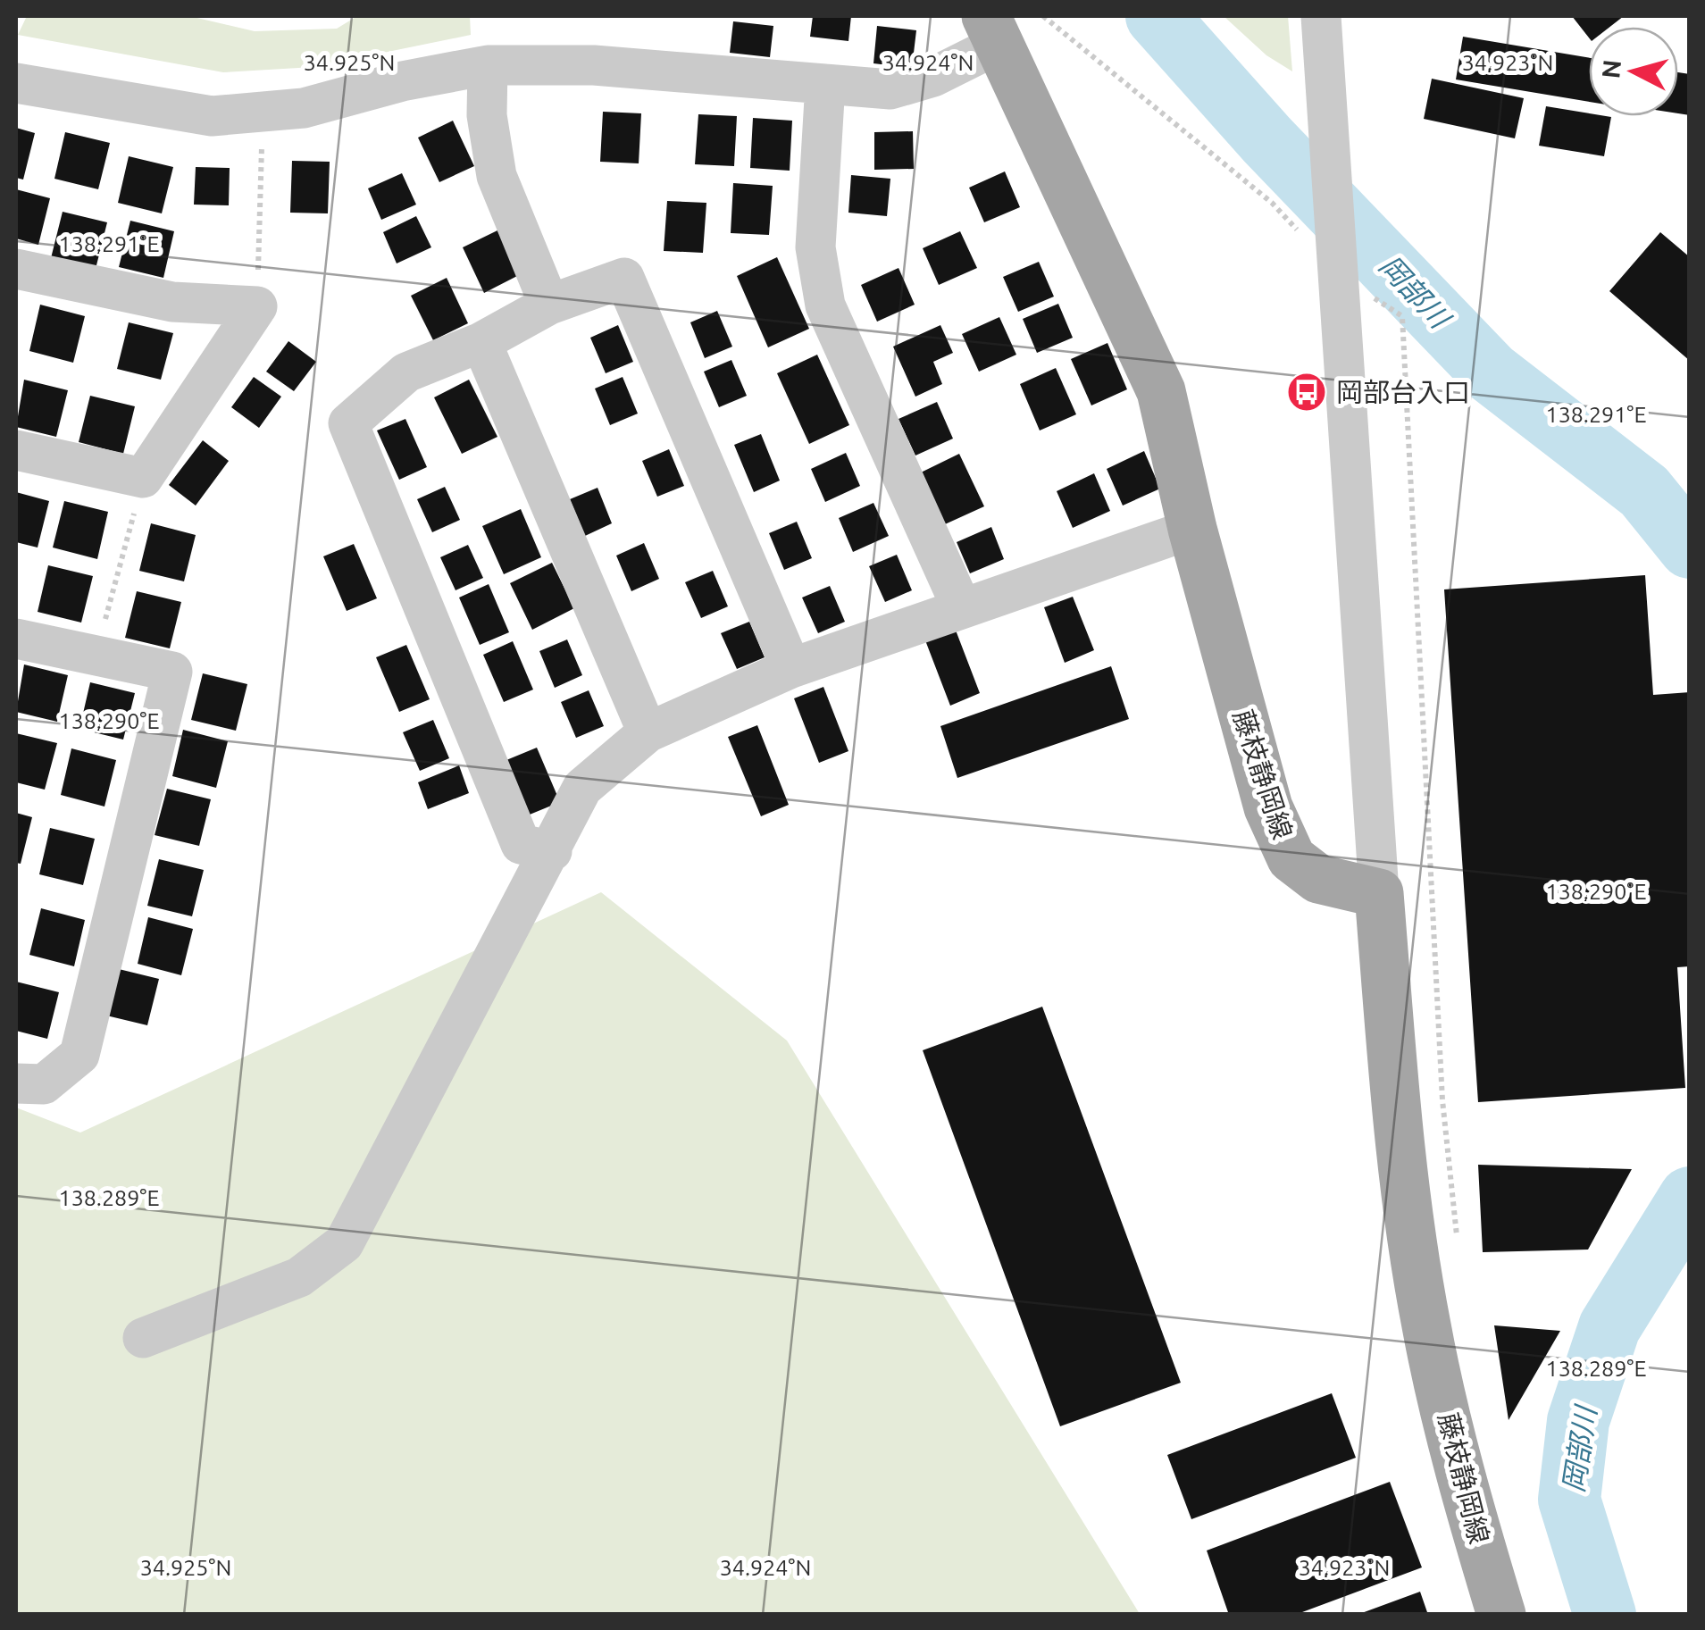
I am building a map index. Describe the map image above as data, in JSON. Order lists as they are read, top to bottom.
{
  "streets": {
    "main road": ["藤枝静岡線"]
  },
  "water": ["岡部川"],
  "places": {
    "bus stop": ["岡部台入口"]
  },
  "north": "left",
  "coordinates": [
    "34.925°N",
    "34.924°N",
    "34.923°N",
    "138.291°E",
    "138.290°E",
    "138.289°E"
  ]
}
